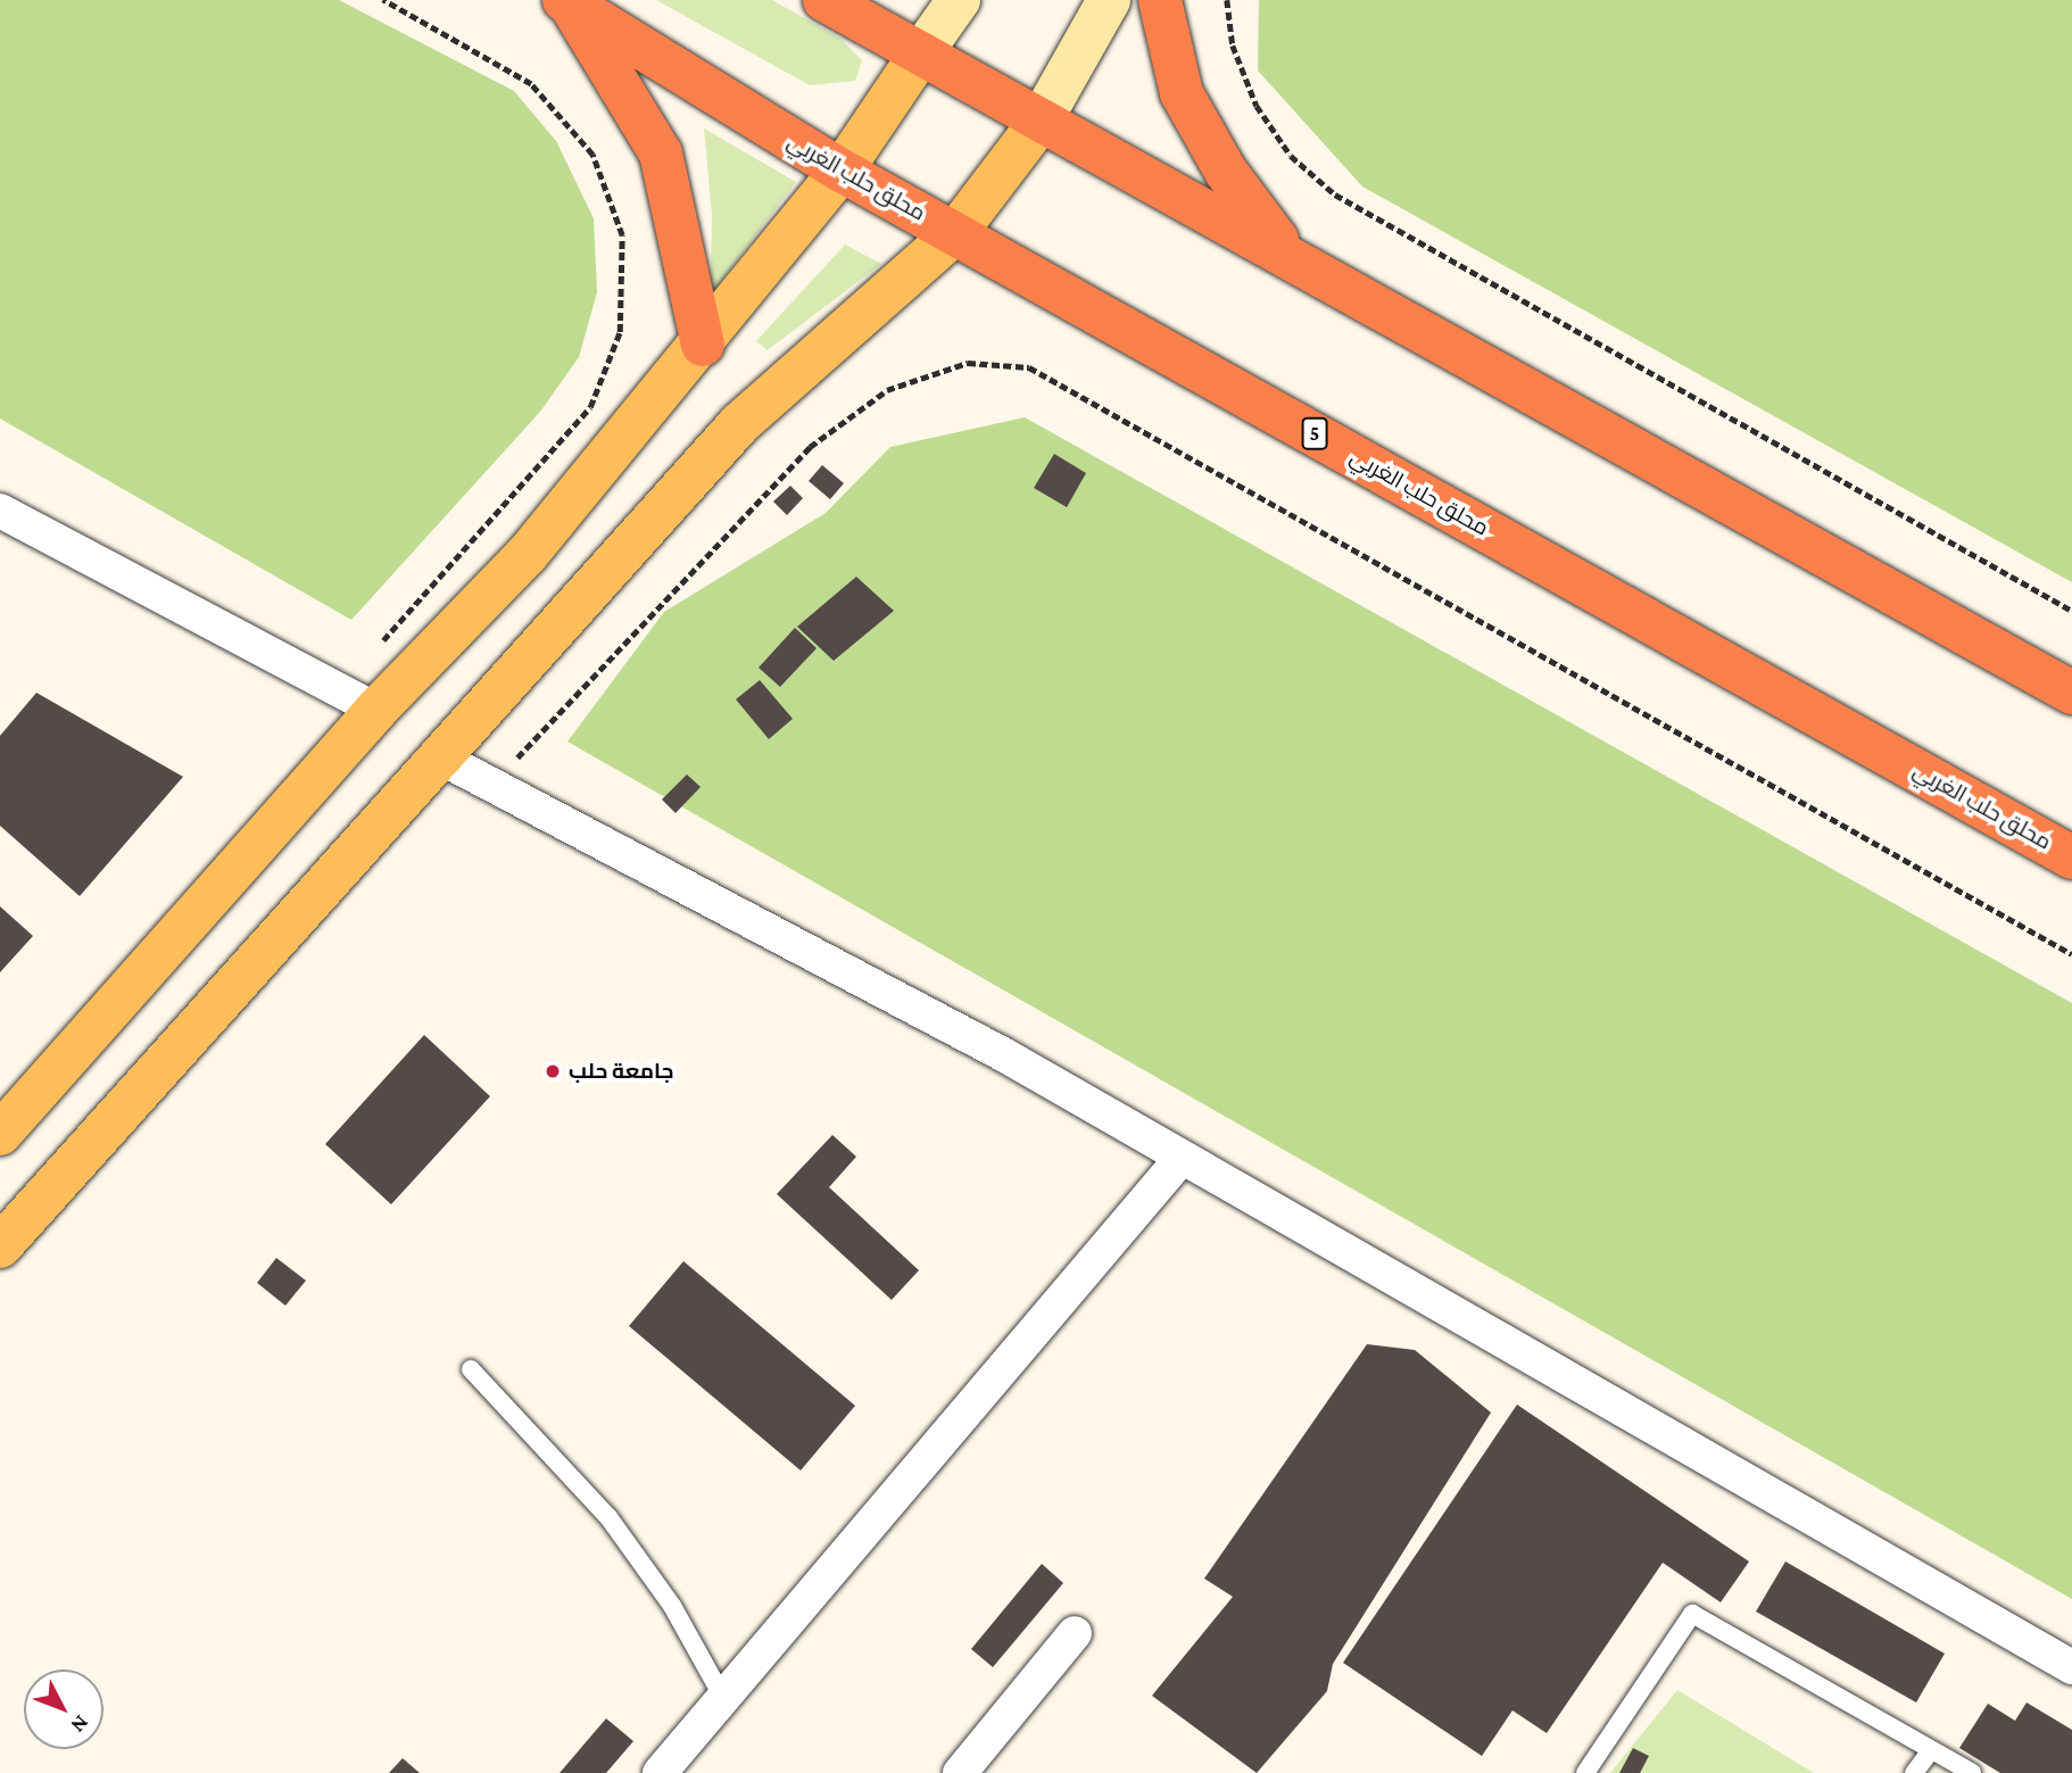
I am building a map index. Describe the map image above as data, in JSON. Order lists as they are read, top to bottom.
{
  "streets": {
    "highway": ["محلق حلب الغربي", "5"]
  },
  "places": ["جامعة حلب"],
  "north": "bottom right"
}
